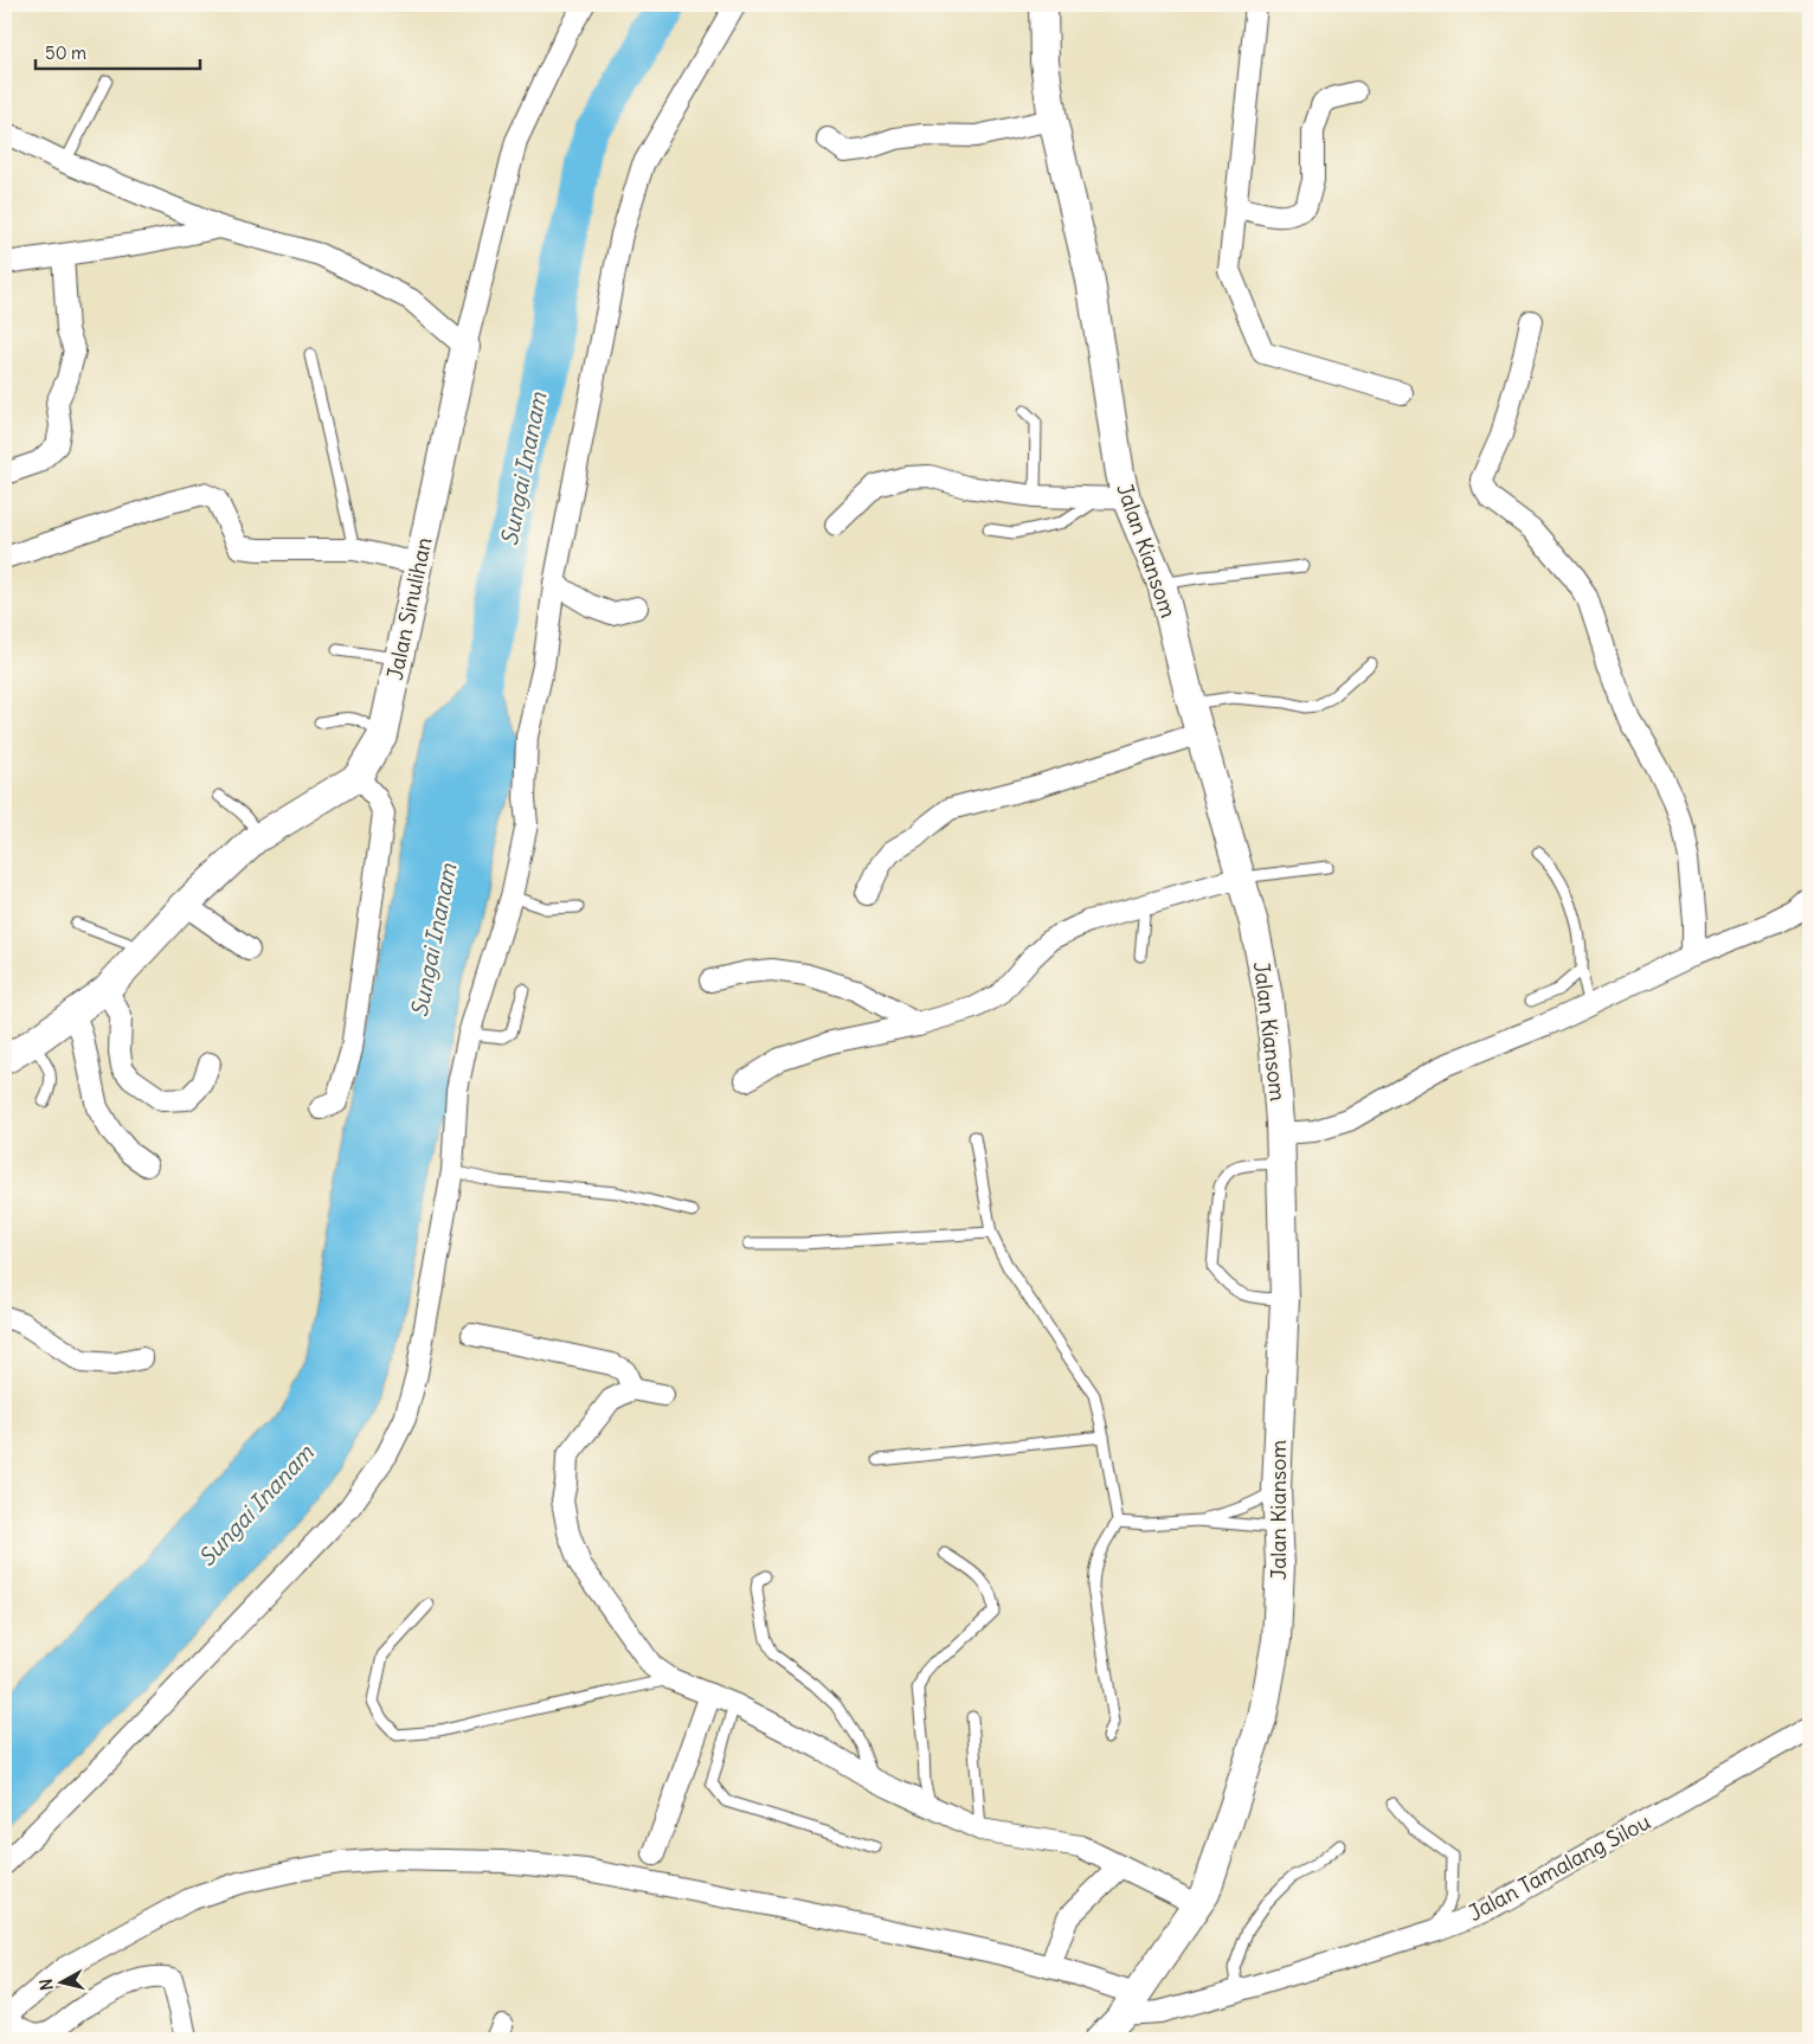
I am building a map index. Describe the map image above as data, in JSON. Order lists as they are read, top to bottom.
{
  "streets": {
    "street": ["Jalan Kiansom", "Jalan Sinulihan", "Jalan Tamalang Silou"]
  },
  "crossings": [
    ["Jalan Kiansom", "Jalan Tamalang Silou"]
  ],
  "water": ["Sungai Inanam"],
  "scale_bar": "50 m",
  "north": "left"
}
